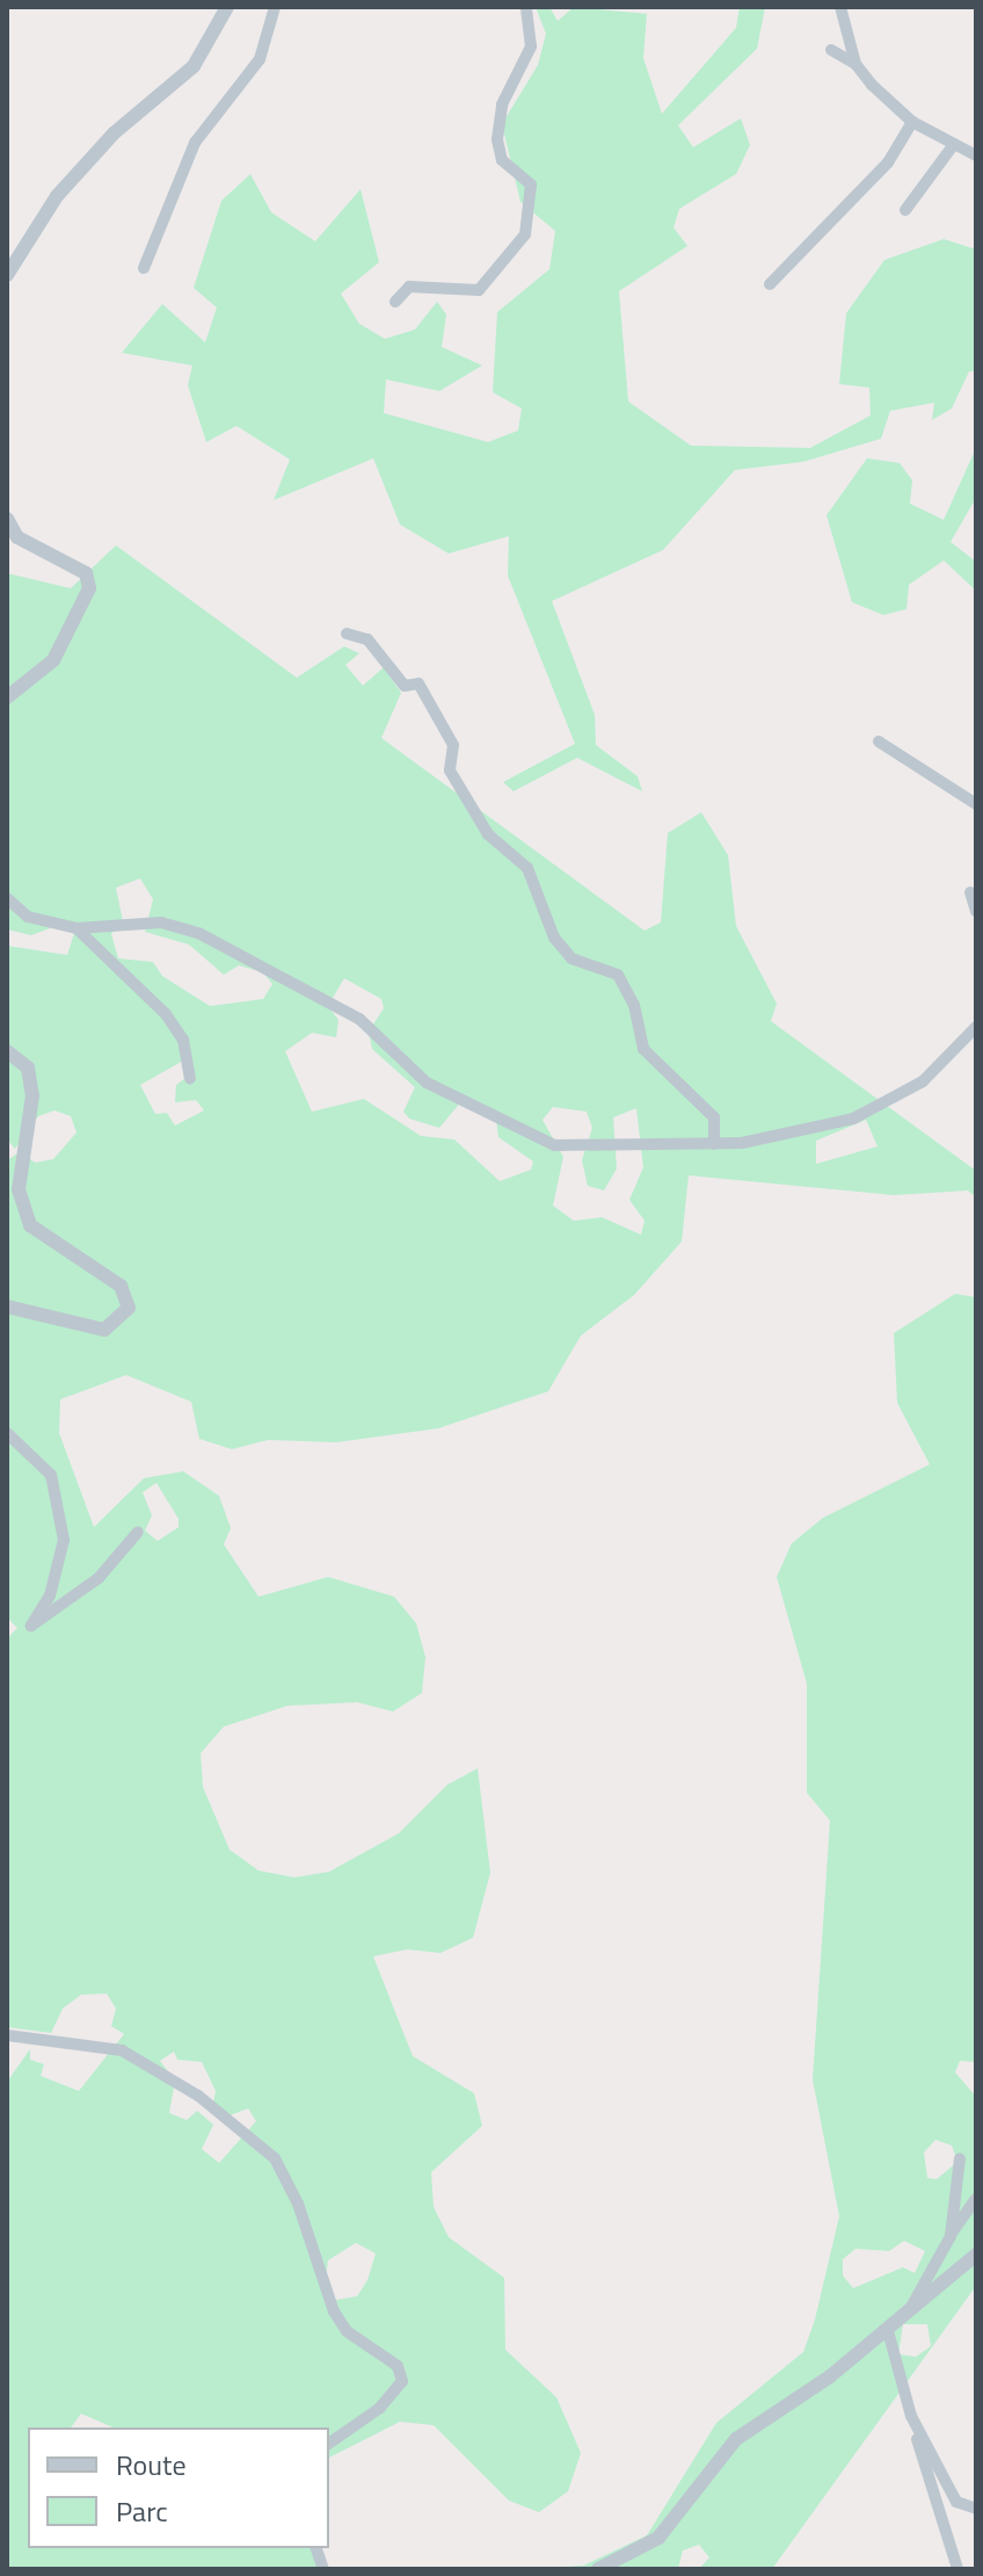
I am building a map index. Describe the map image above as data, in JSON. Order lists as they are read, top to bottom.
{
  "legend": ["Route", "Parc"]
}
